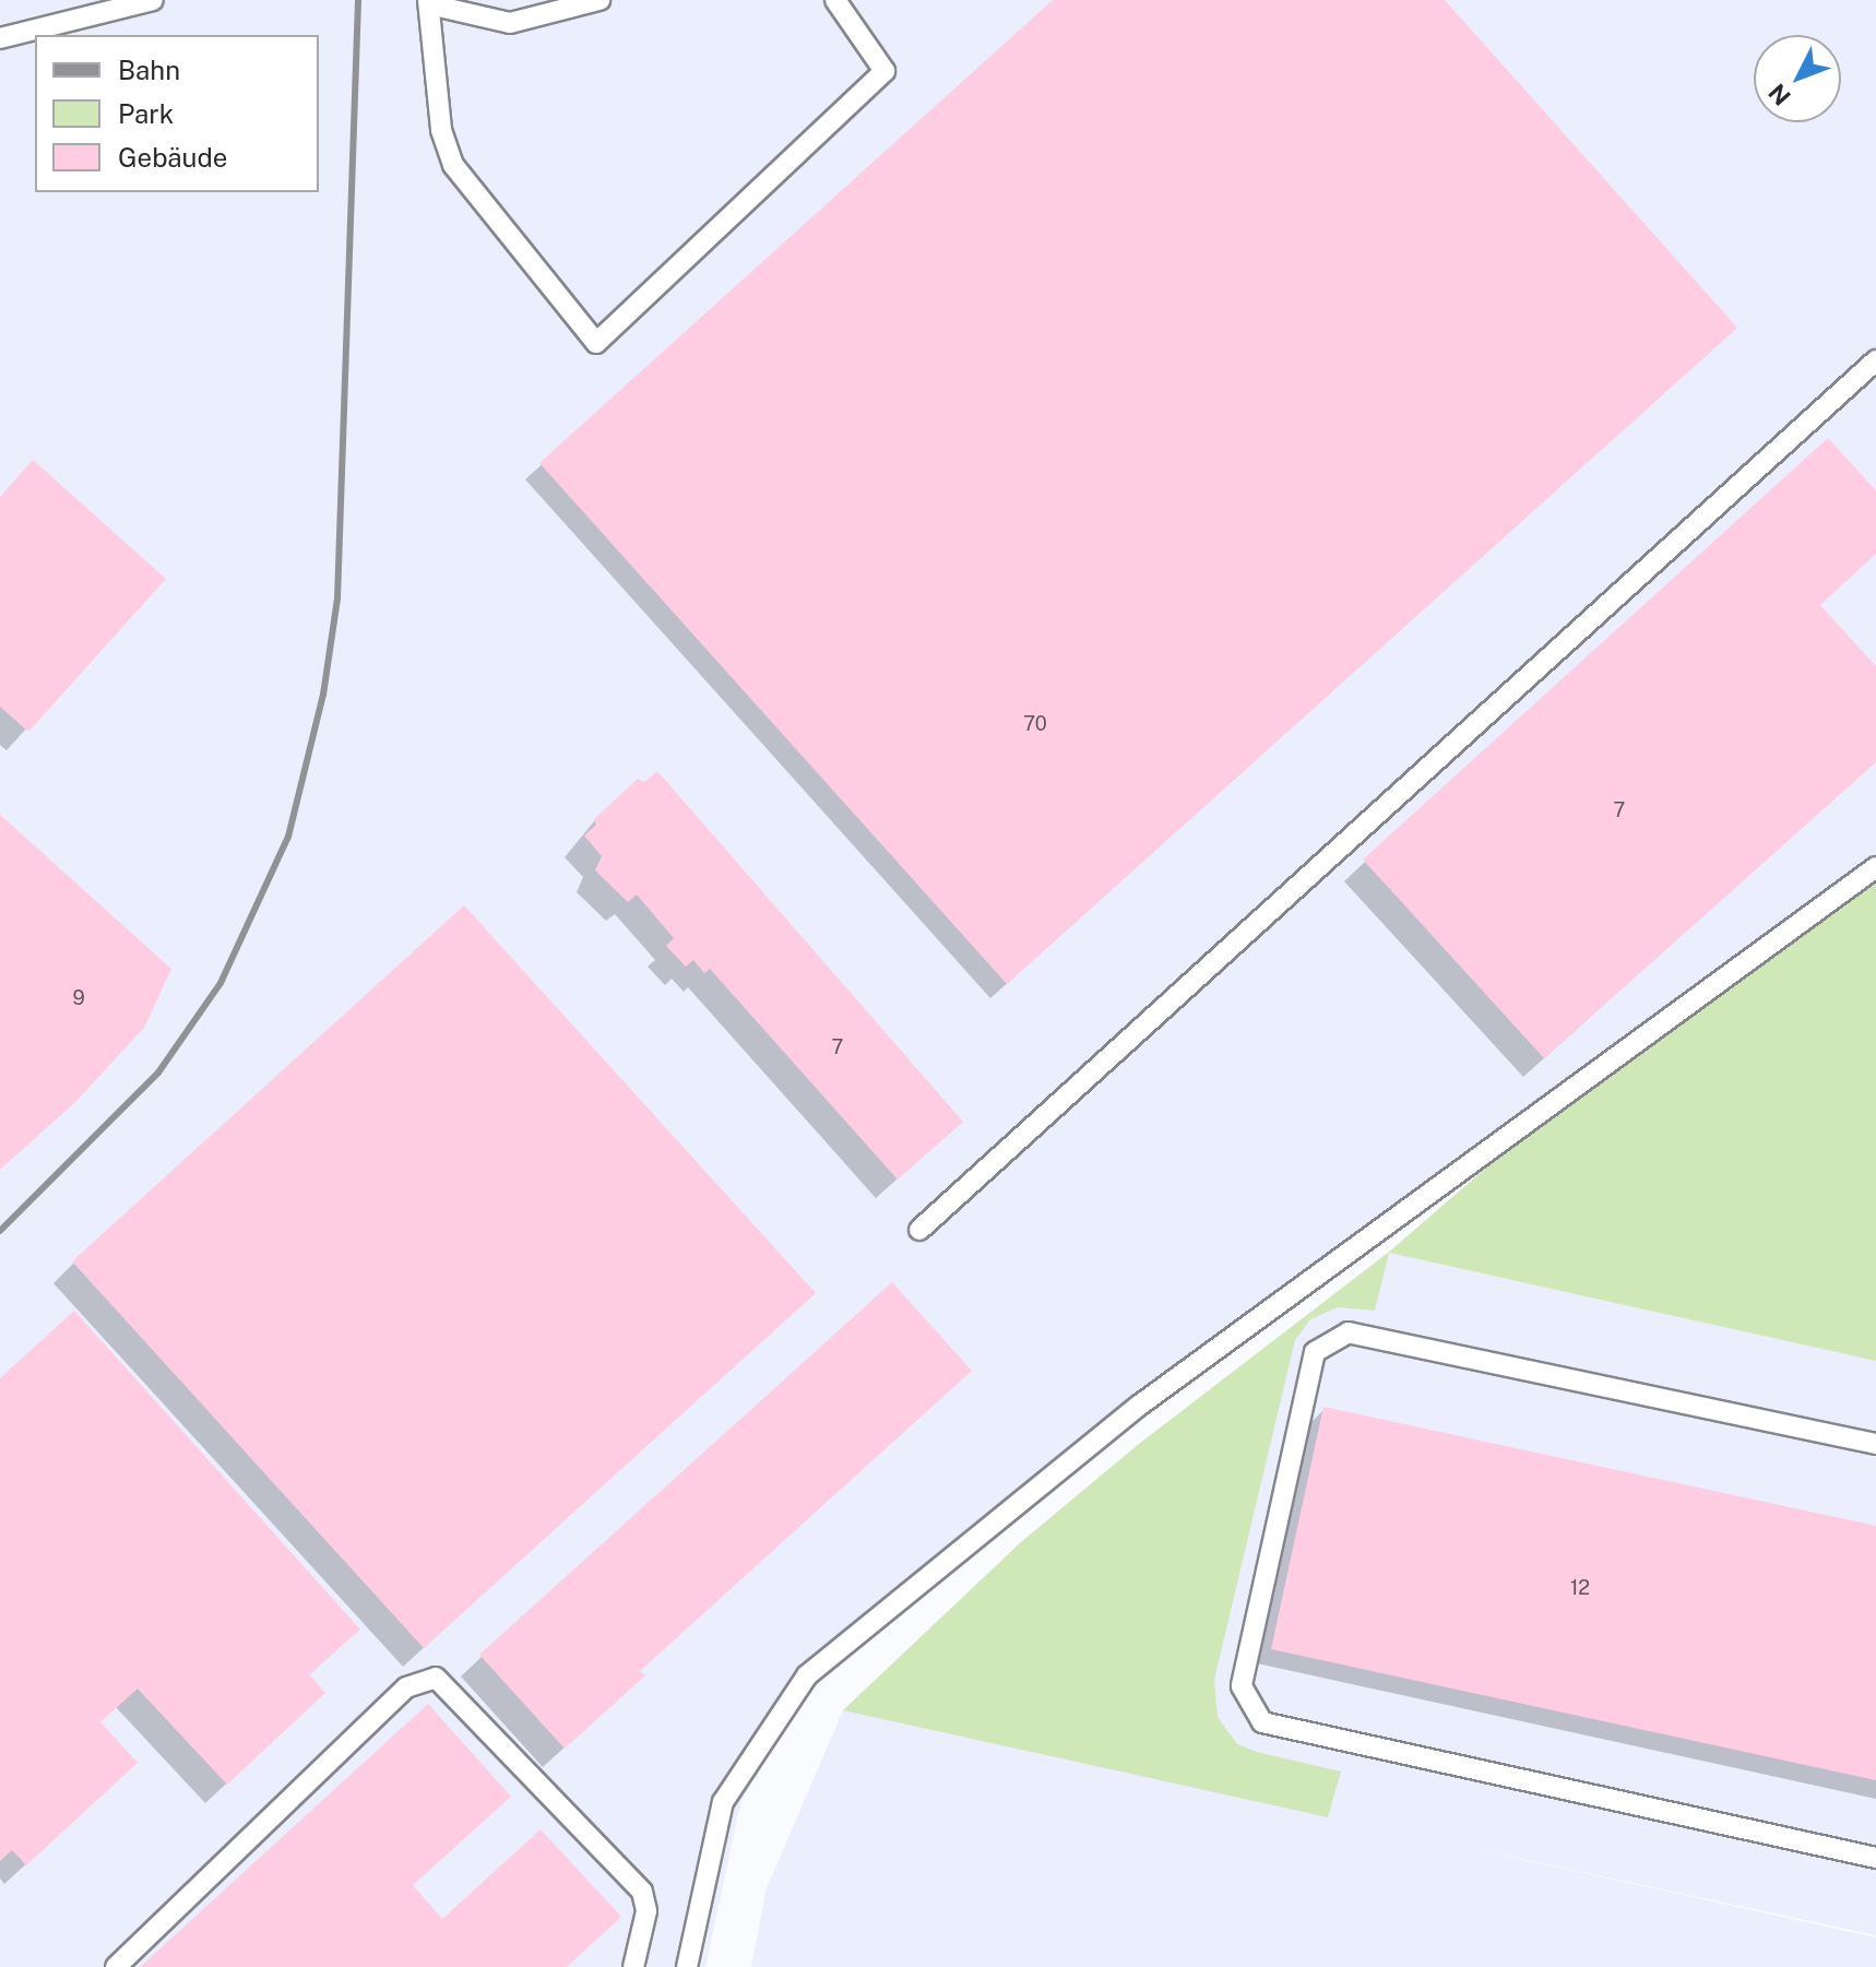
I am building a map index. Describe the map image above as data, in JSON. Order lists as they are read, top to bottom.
{
  "house_numbers": [
    "70",
    "7",
    "9",
    "7",
    "12"
  ],
  "legend": ["Bahn", "Park", "Gebäude"],
  "north": "bottom left"
}
